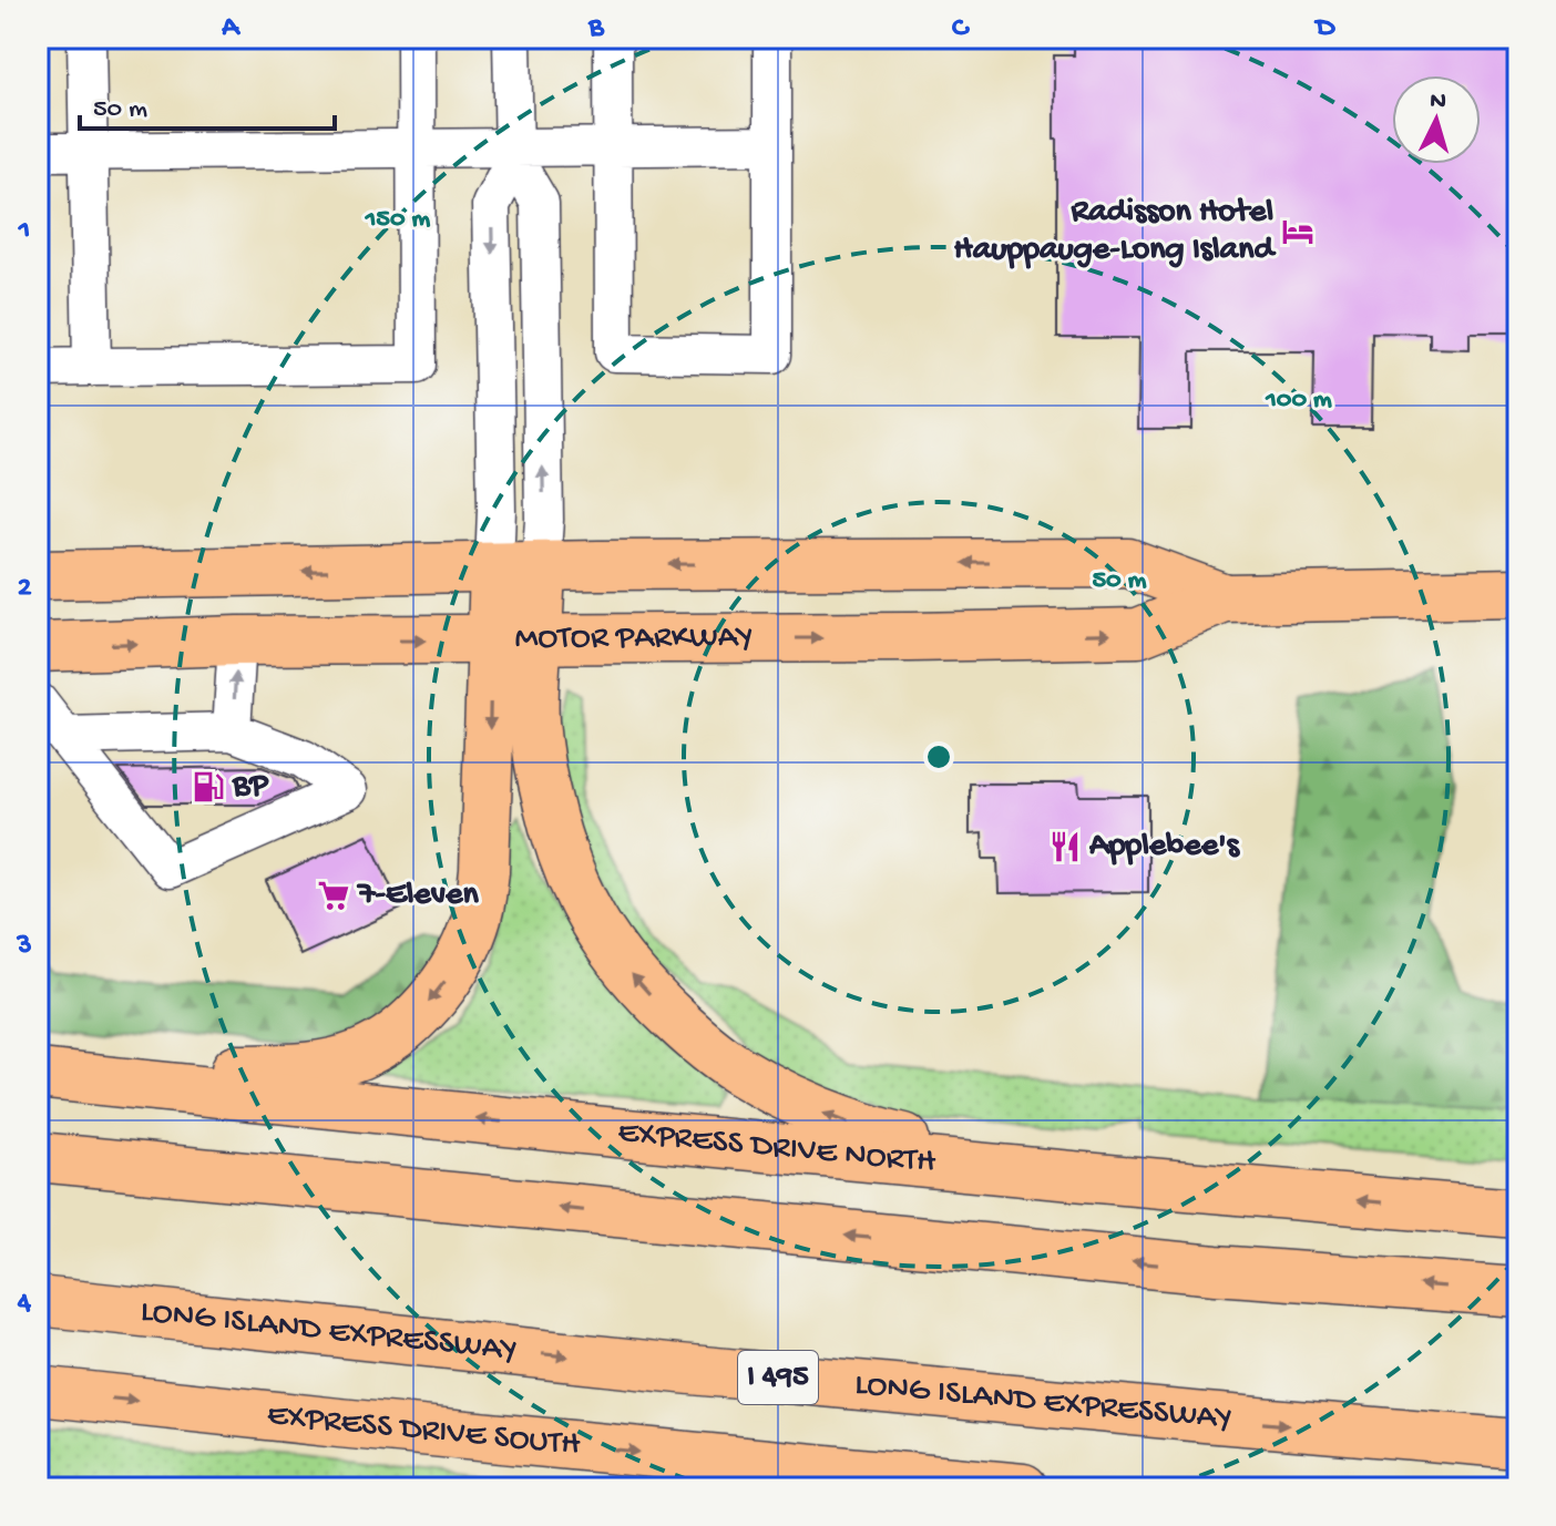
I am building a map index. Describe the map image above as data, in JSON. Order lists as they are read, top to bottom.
{
  "streets": {
    "main road": [
      "MOTOR PARKWAY",
      "EXPRESS DRIVE NORTH",
      "LONG ISLAND EXPRESSWAY",
      "I 495",
      "EXPRESS DRIVE SOUTH"
    ]
  },
  "places": {
    "hotel": ["Radisson Hotel Hauppauge-Long Island"],
    "fuel station": ["BP"],
    "restaurant": ["Applebee's"],
    "supermarket": ["7-Eleven"]
  },
  "scale_bar": "50 m",
  "north": "top",
  "grid": {
    "columns": [
      "A",
      "B",
      "C",
      "D"
    ],
    "rows": [
      "1",
      "2",
      "3",
      "4"
    ]
  },
  "rings": ["150 m", "100 m", "50 m"]
}
